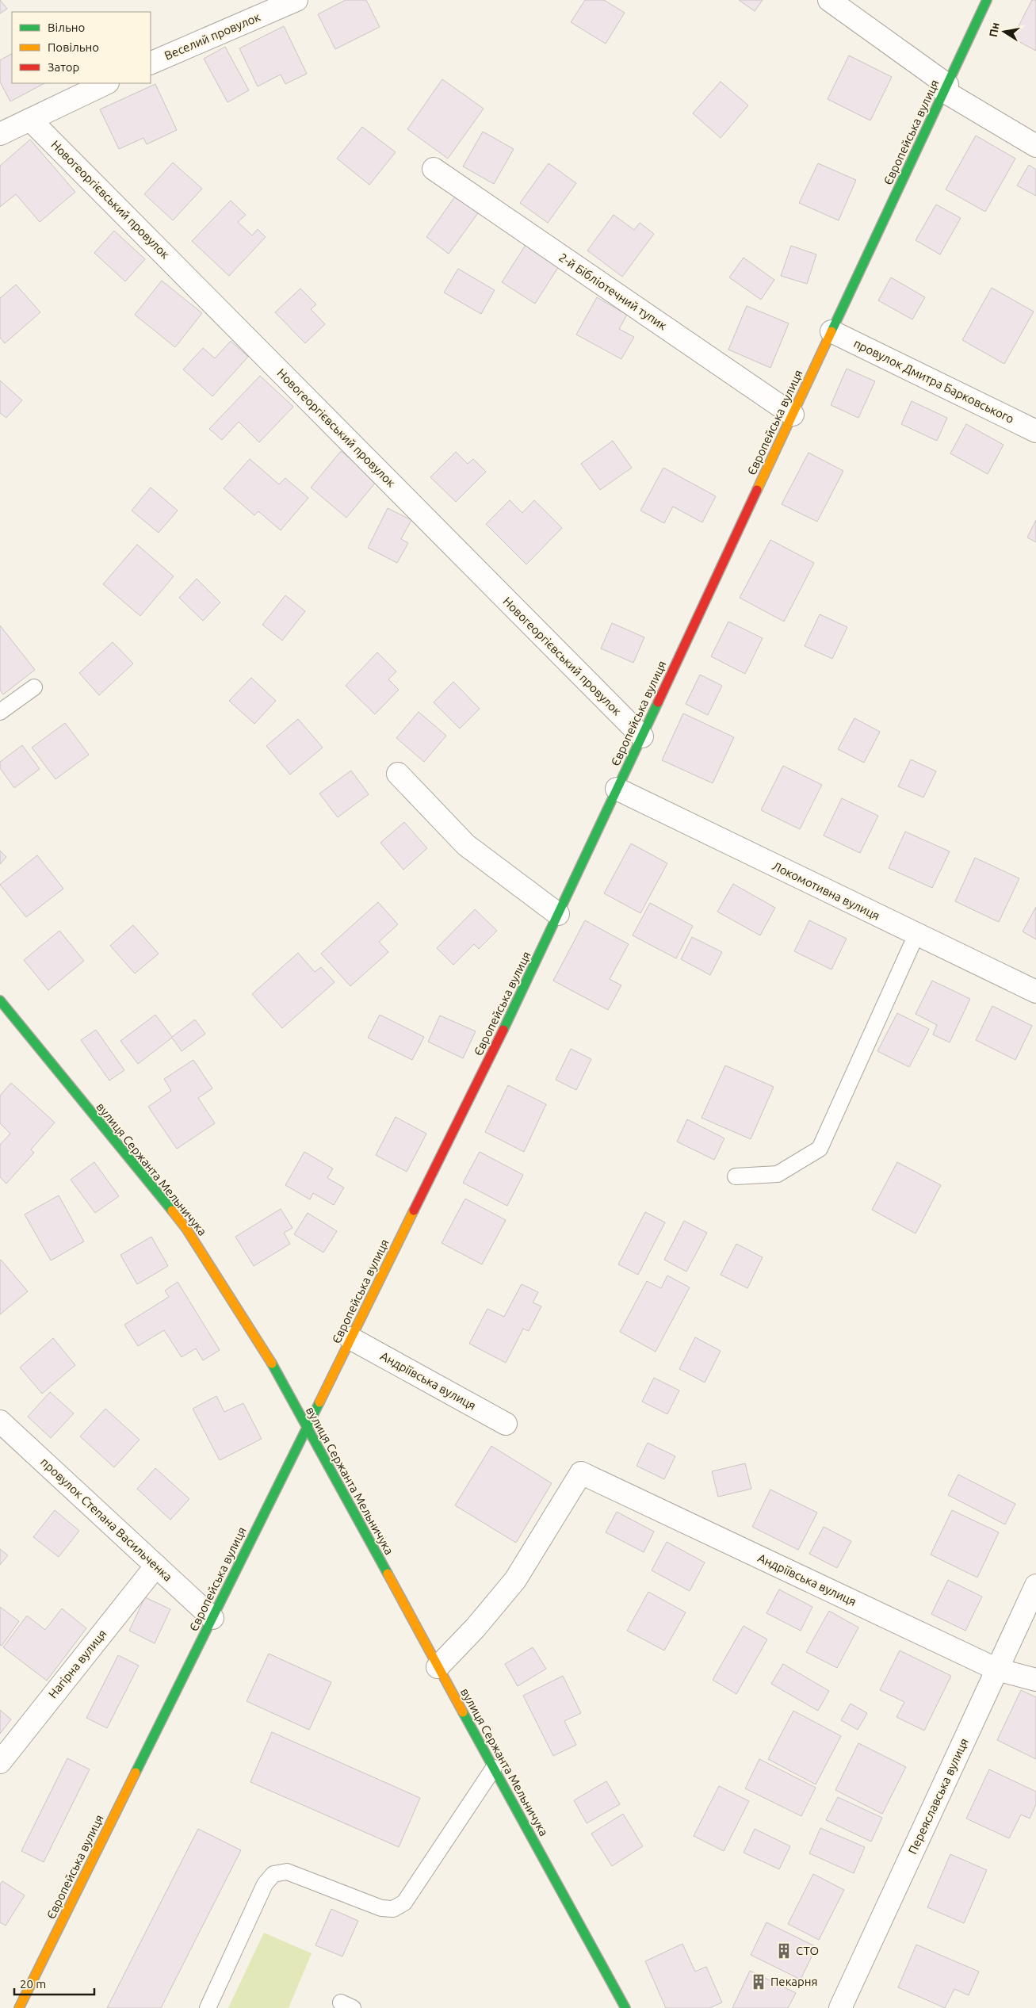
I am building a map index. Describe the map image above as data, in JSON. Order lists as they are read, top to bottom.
{
  "streets": {
    "street": [
      "Веселий провулок",
      "Європейська вулиця",
      "Новогеоргієвський провулок",
      "2-й Бібліотечний тупик",
      "провулок Дмитра Барковського",
      "Локомотивна вулиця",
      "вулиця Сержанта Мельничука",
      "Андріївська вулиця",
      "провулок Степана Васильченка",
      "Нагірна вулиця",
      "Переяславська вулиця"
    ]
  },
  "crossings": [
    ["Європейська вулиця", "Новогеоргієвський провулок"],
    ["Європейська вулиця", "2-й Бібліотечний тупик"],
    ["Європейська вулиця", "провулок Дмитра Барковського"],
    ["Європейська вулиця", "Локомотивна вулиця"],
    ["Європейська вулиця", "вулиця Сержанта Мельничука"],
    ["Європейська вулиця", "Андріївська вулиця"],
    ["Європейська вулиця", "провулок Степана Васильченка"],
    ["вулиця Сержанта Мельничука", "Андріївська вулиця"],
    ["Андріївська вулиця", "Переяславська вулиця"],
    ["провулок Степана Васильченка", "Нагірна вулиця"]
  ],
  "places": {
    "building": ["СТО", "Пекарня"]
  },
  "legend": ["Вільно", "Повільно", "Затор"],
  "scale_bar": "20 m",
  "north": "left"
}
